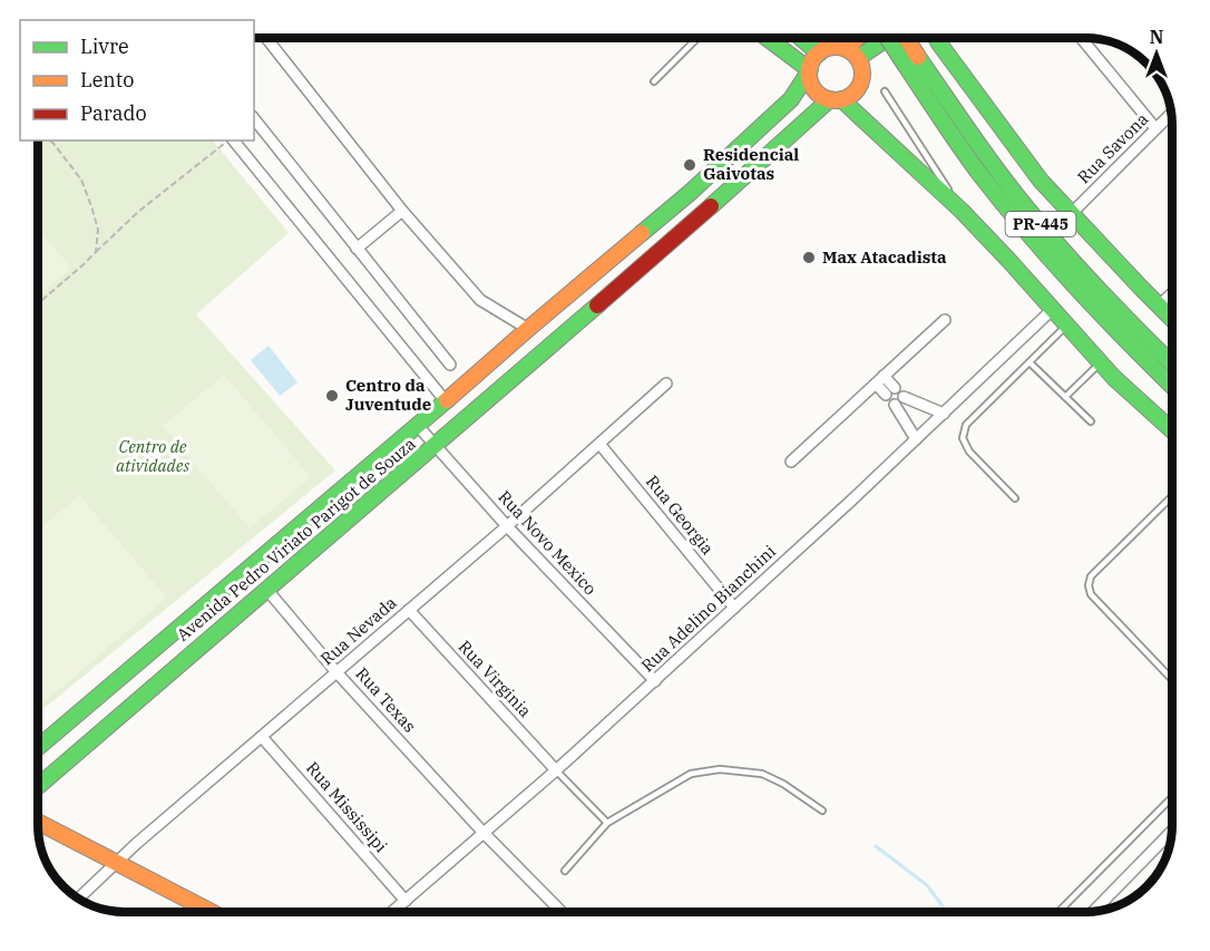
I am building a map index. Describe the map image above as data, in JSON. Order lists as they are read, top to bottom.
{
  "streets": {
    "main road": ["PR-445", "Avenida Pedro Viriato Parigot de Souza"],
    "street": [
      "Rua Savona",
      "Rua Georgia",
      "Rua Novo Mexico",
      "Rua Adelino Bianchini",
      "Rua Nevada",
      "Rua Virginia",
      "Rua Texas",
      "Rua Mississipi"
    ]
  },
  "crossings": [
    ["Rua Georgia", "Rua Adelino Bianchini"],
    ["Rua Georgia", "Rua Nevada"],
    ["Avenida Pedro Viriato Parigot de Souza", "Rua Novo Mexico"],
    ["Avenida Pedro Viriato Parigot de Souza", "Rua Texas"],
    ["Rua Novo Mexico", "Rua Adelino Bianchini"],
    ["Rua Novo Mexico", "Rua Nevada"],
    ["Rua Adelino Bianchini", "Rua Virginia"],
    ["Rua Adelino Bianchini", "Rua Texas"],
    ["Rua Adelino Bianchini", "Rua Mississipi"],
    ["Rua Nevada", "Rua Virginia"],
    ["Rua Nevada", "Rua Texas"],
    ["Rua Nevada", "Rua Mississipi"]
  ],
  "parks": ["Centro de atividades"],
  "places": ["Residencial Gaivotas", "Max Atacadista", "Centro da Juventude"],
  "legend": ["Livre", "Lento", "Parado"],
  "north": "top"
}
